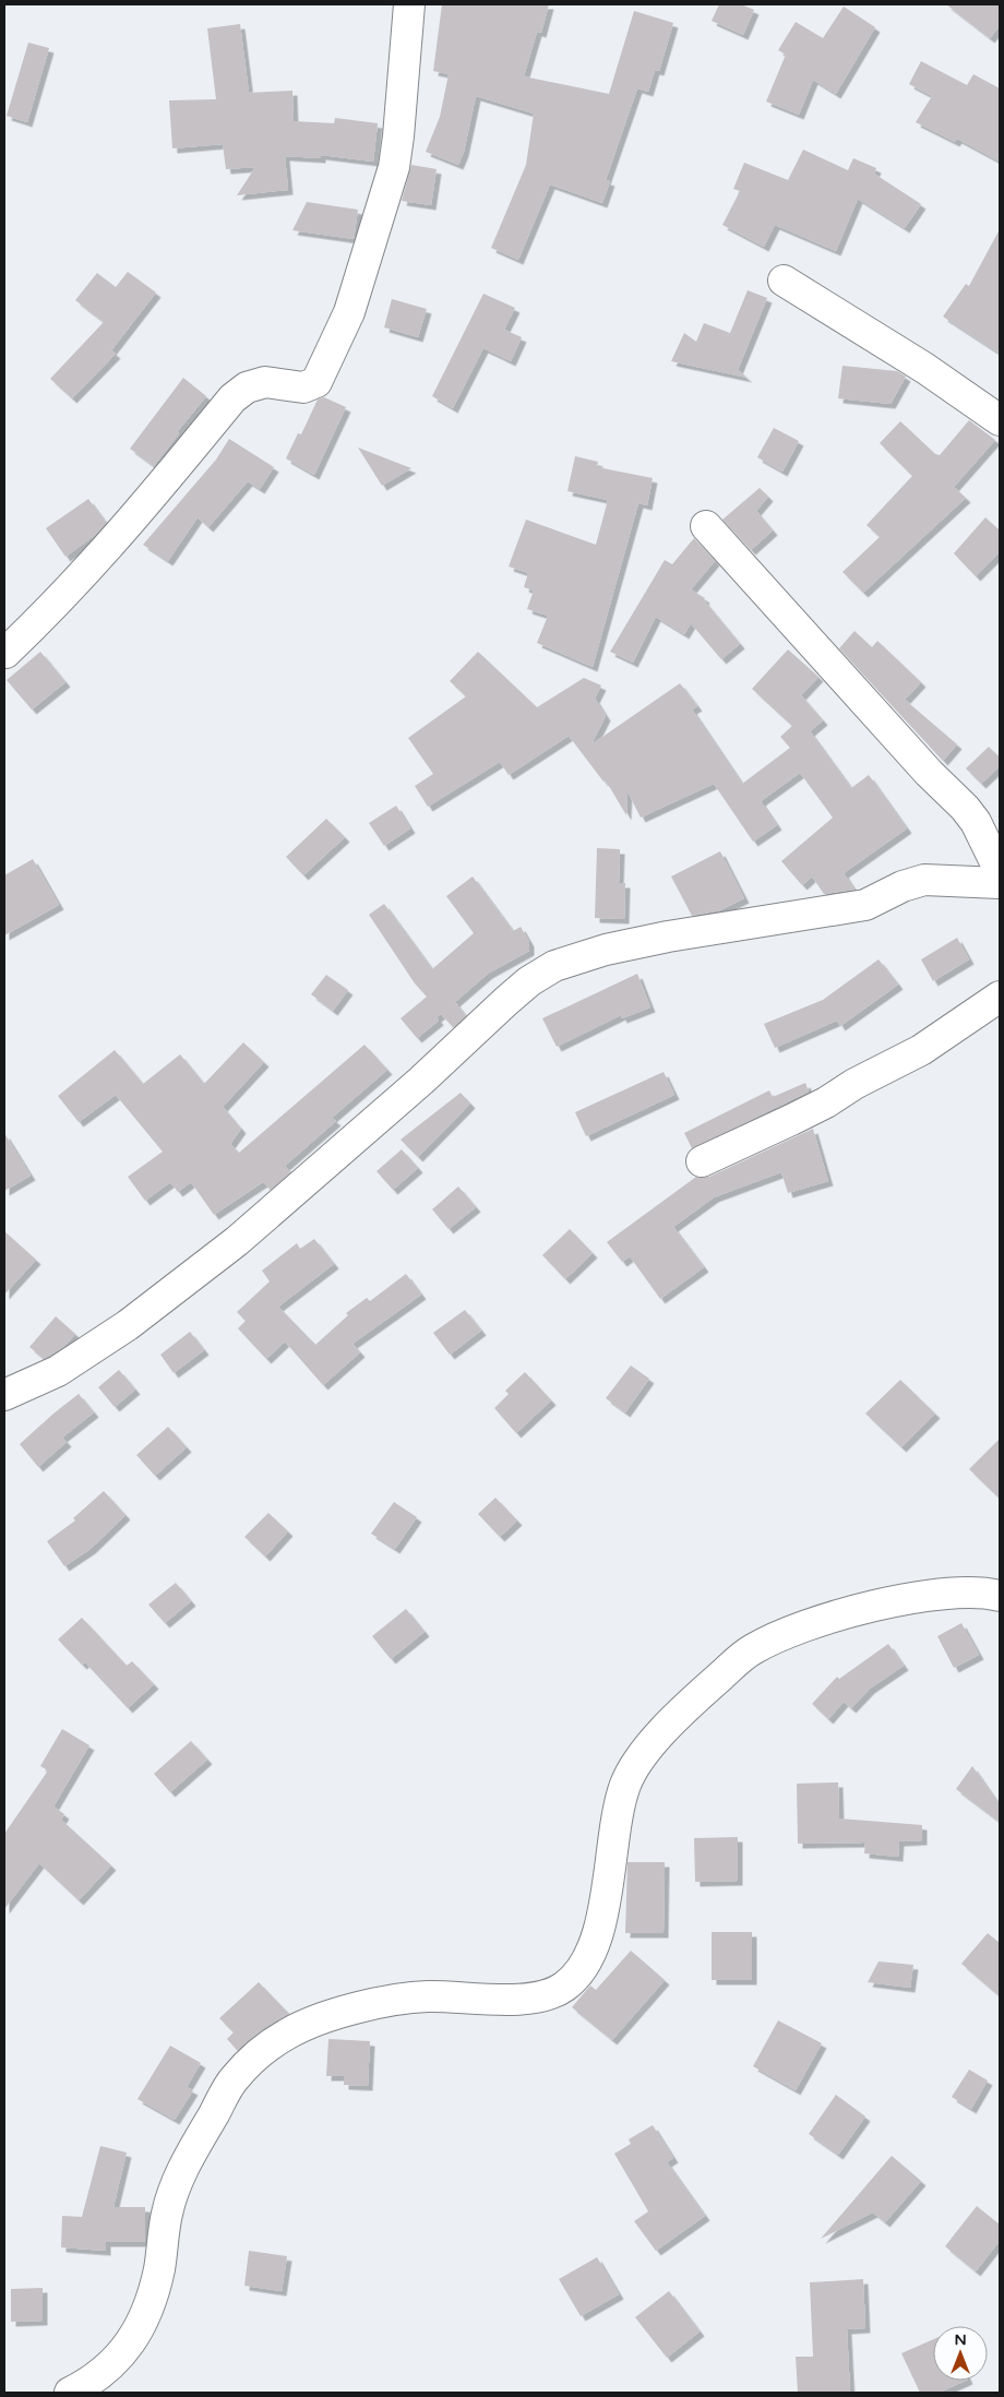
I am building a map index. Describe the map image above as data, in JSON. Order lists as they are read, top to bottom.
{
  "north": "top"
}
